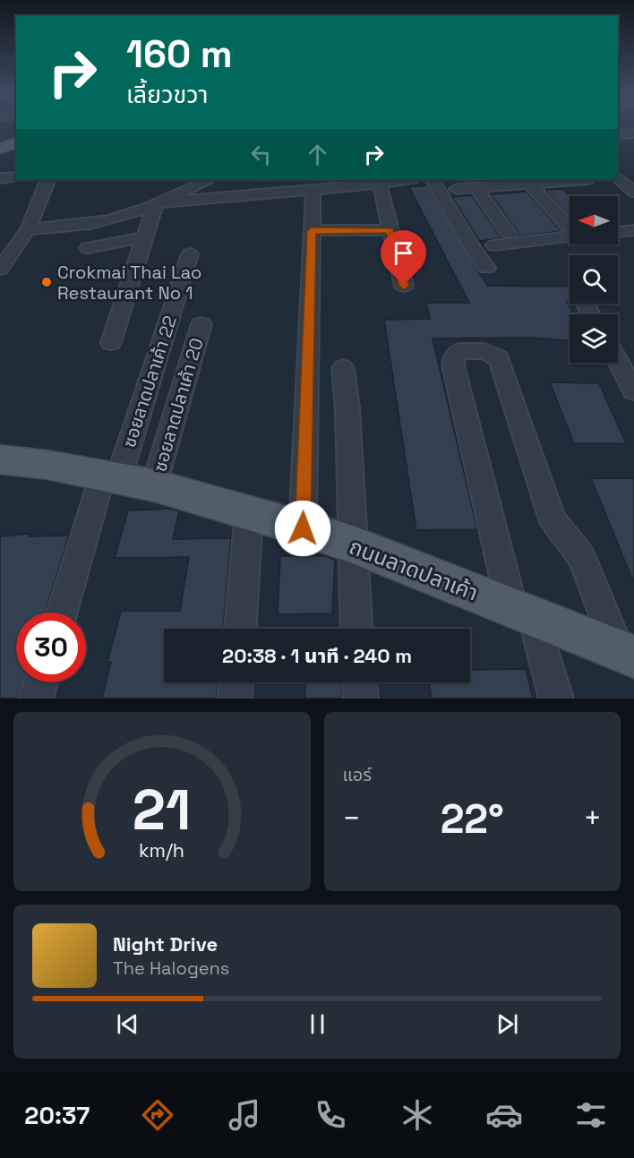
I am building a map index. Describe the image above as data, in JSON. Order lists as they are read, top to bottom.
{
  "streets": {
    "main road": ["ถนนลาดปลาเค้า"],
    "street": ["ซอยลาดปลาเค้า 22", "ซอยลาดปลาเค้า 20"]
  },
  "crossings": [
    ["ซอยลาดปลาเค้า 22", "ถนนลาดปลาเค้า"],
    ["ซอยลาดปลาเค้า 20", "ถนนลาดปลาเค้า"]
  ],
  "places": ["Crokmai Thai Lao Restaurant No 1"],
  "north": "left",
  "page": {
    "turn": ["160 m", "เลี้ยวขวา"],
    "limit": "30",
    "trip": "20:38 · 1 นาที · 240 m",
    "tile": "แอร์",
    "heat": ["−", "22°", "+"],
    "song": ["Night Drive", "The Halogens"],
    "tabs": "20:37",
    "gauge": ["21", "km/h"]
  }
}
